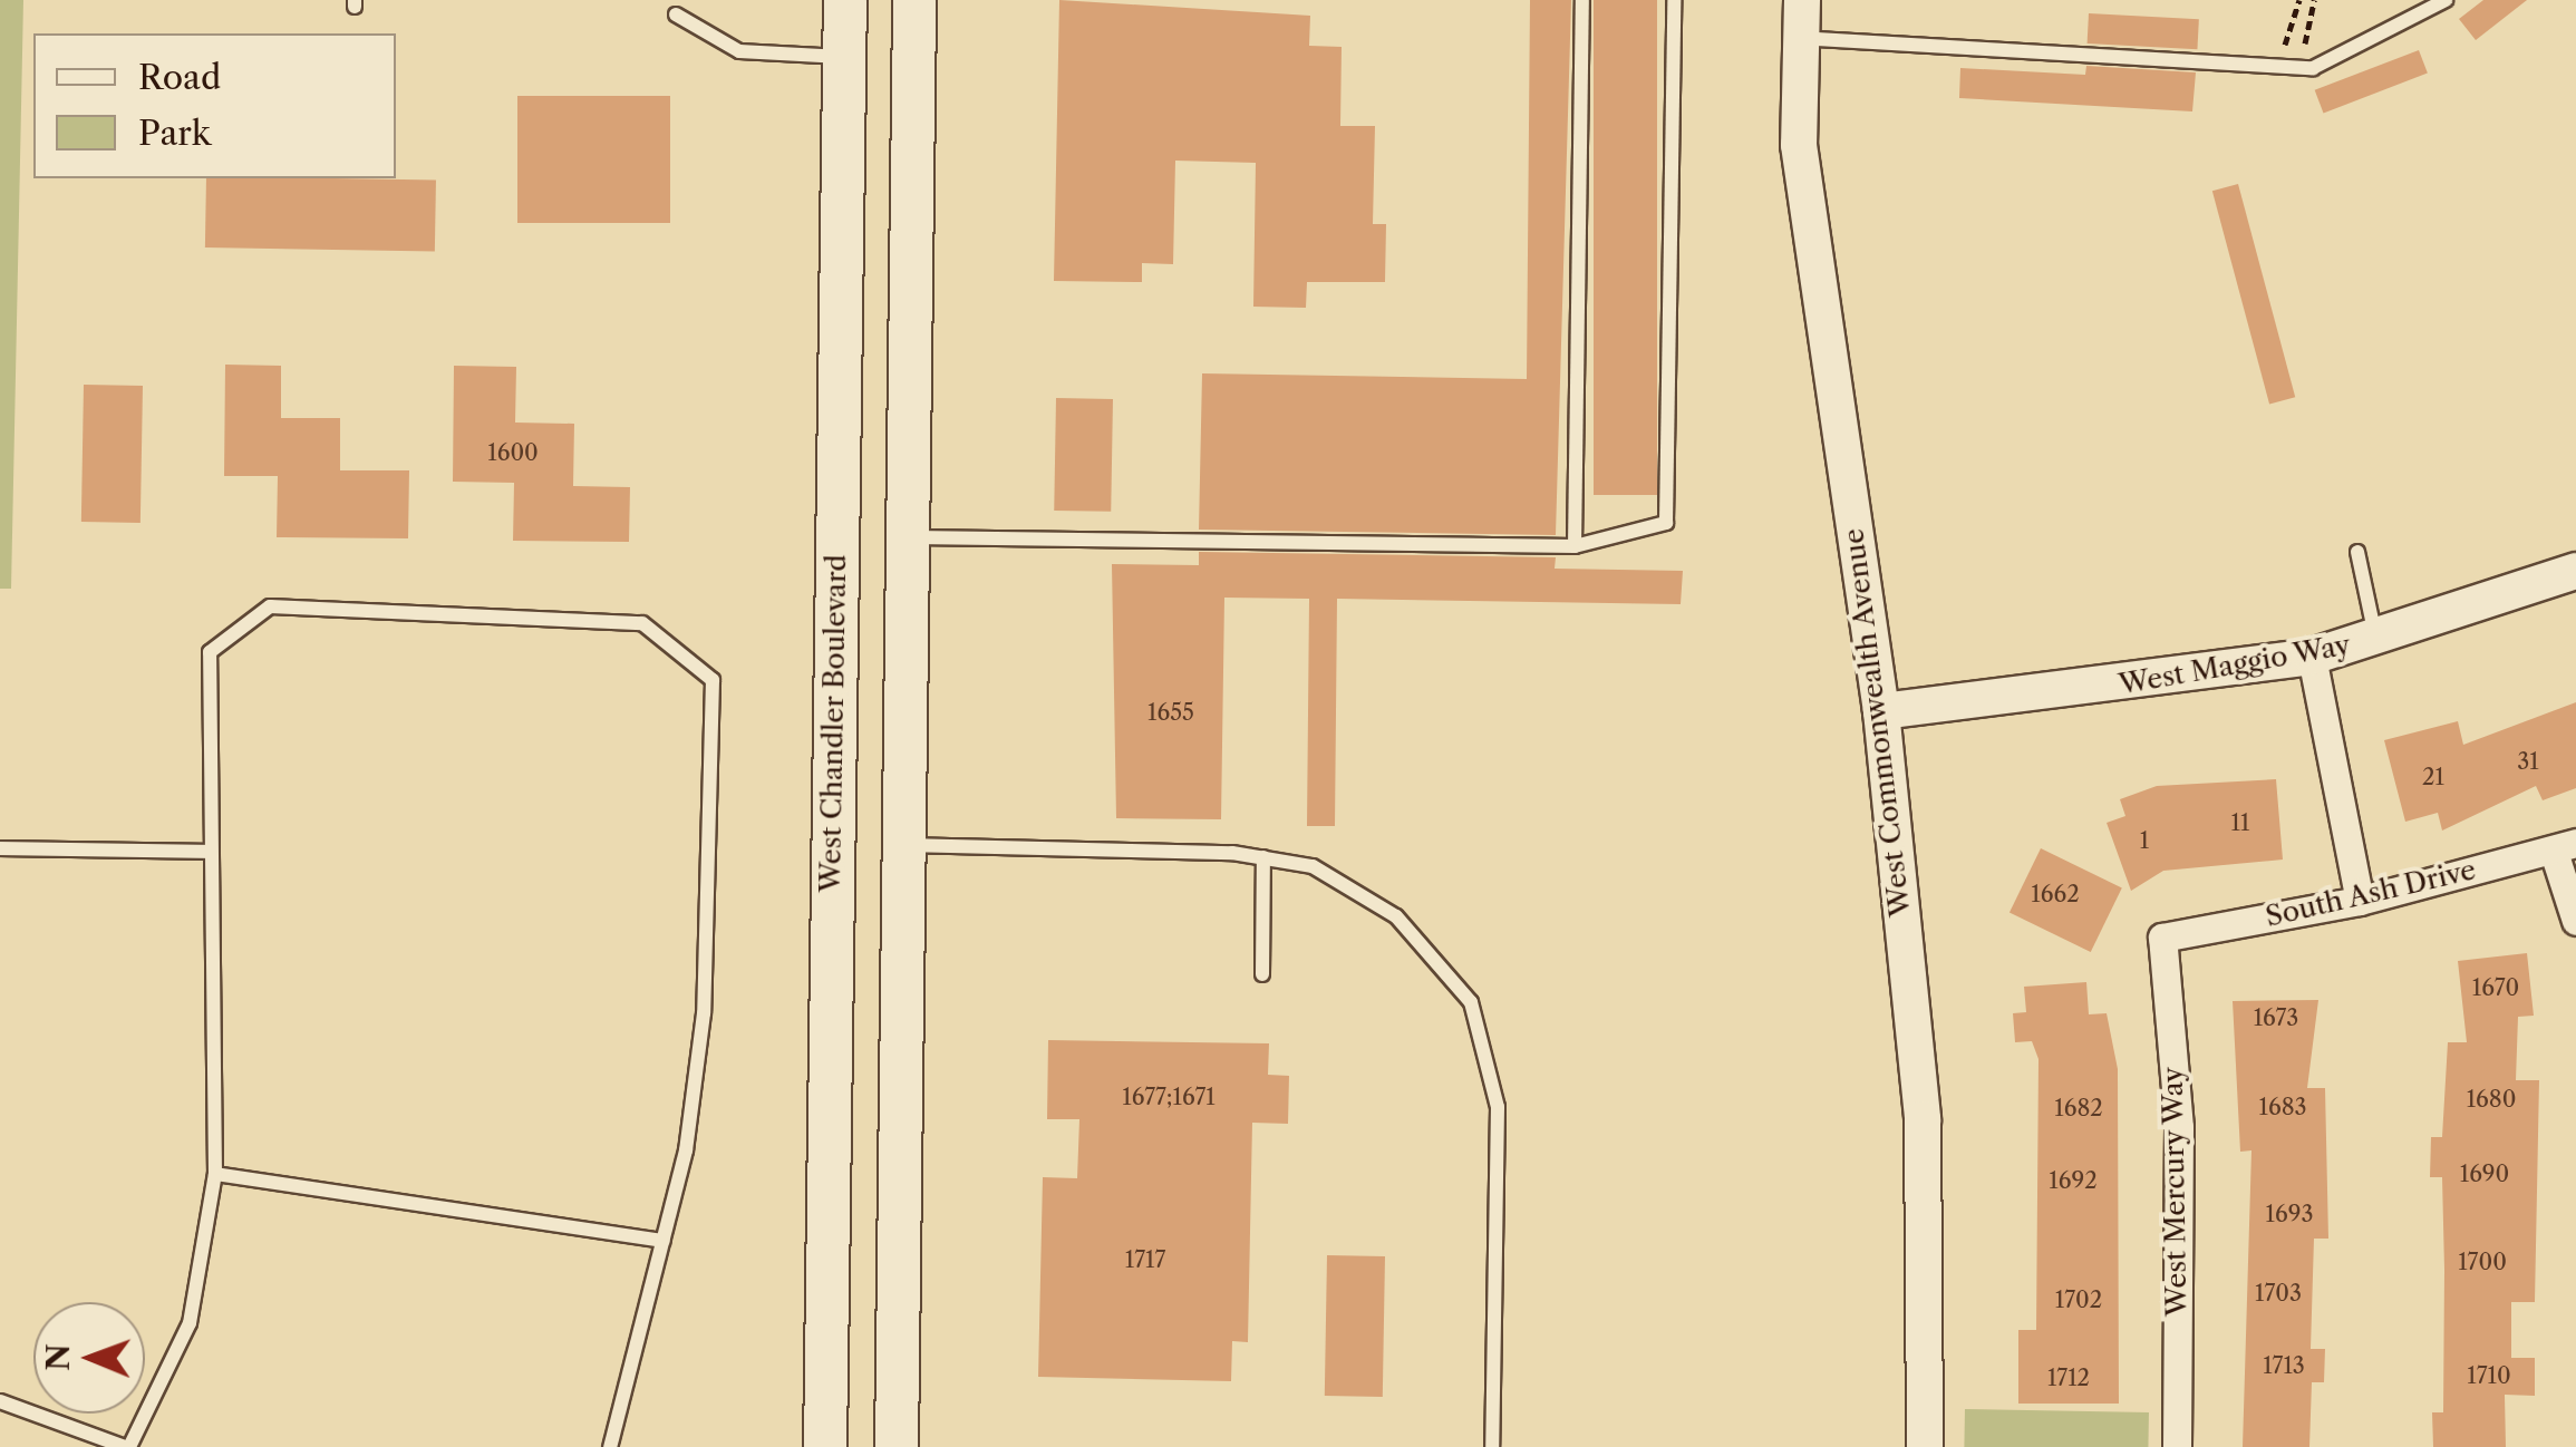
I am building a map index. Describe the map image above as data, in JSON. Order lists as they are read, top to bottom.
{
  "streets": {
    "main road": ["West Chandler Boulevard"],
    "street": [
      "West Maggio Way",
      "West Commonwealth Avenue",
      "South Ash Drive",
      "West Mercury Way"
    ]
  },
  "crossings": [
    ["West Maggio Way", "West Commonwealth Avenue"],
    ["South Ash Drive", "West Mercury Way"]
  ],
  "house_numbers": [
    "1600",
    "1655",
    "31",
    "21",
    "11",
    "1",
    "1662",
    "1670",
    "1673",
    "1677;1671",
    "1680",
    "1683",
    "1682",
    "1690",
    "1692",
    "1693",
    "1717",
    "1700",
    "1703",
    "1702",
    "1713",
    "1710",
    "1712"
  ],
  "legend": ["Road", "Park"],
  "north": "left"
}
